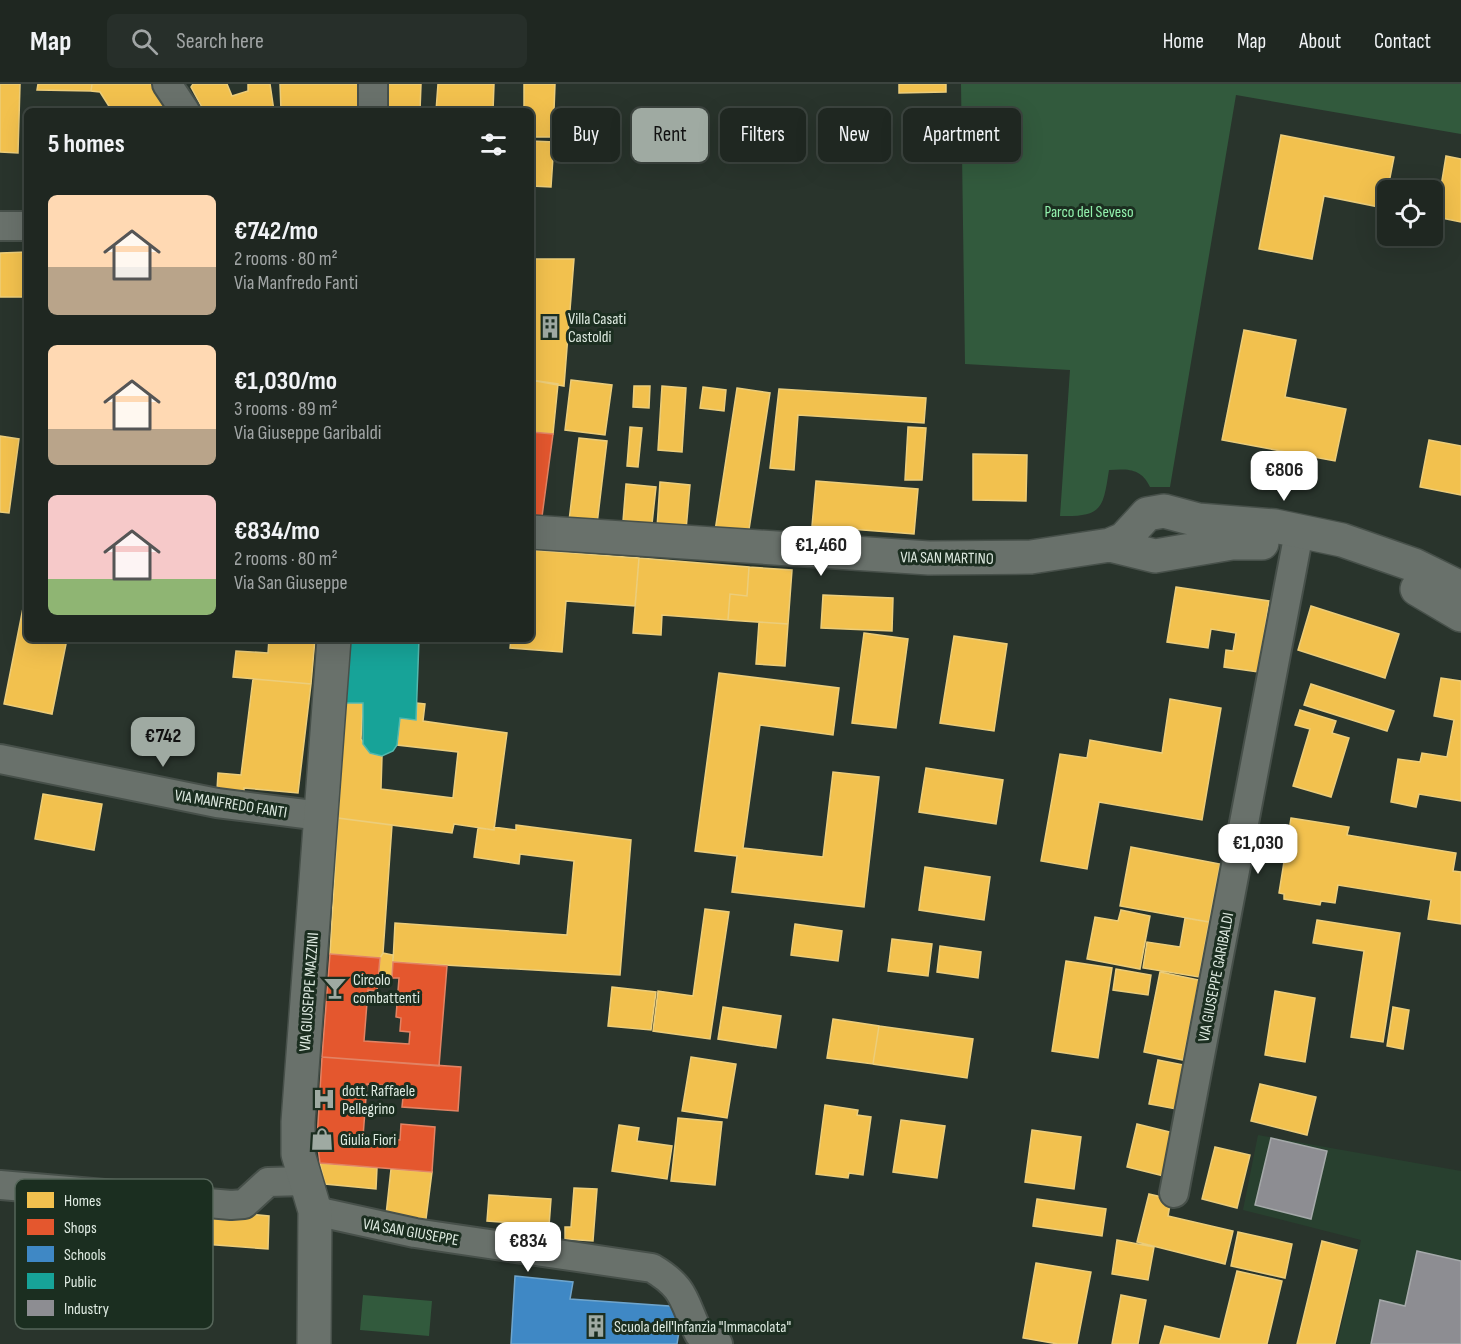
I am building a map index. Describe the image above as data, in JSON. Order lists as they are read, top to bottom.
{
  "streets": {
    "street": [
      "VIA SAN MARTINO",
      "VIA MANFREDO FANTI",
      "VIA GIUSEPPE GARIBALDI",
      "VIA GIUSEPPE MAZZINI",
      "VIA SAN GIUSEPPE"
    ]
  },
  "crossings": [
    ["VIA SAN MARTINO", "VIA GIUSEPPE GARIBALDI"],
    ["VIA MANFREDO FANTI", "VIA GIUSEPPE MAZZINI"],
    ["VIA GIUSEPPE MAZZINI", "VIA SAN GIUSEPPE"]
  ],
  "parks": ["Parco del Seveso"],
  "places": {
    "building": ["Villa Casati Castoldi", "Scuola dell'Infanzia \"Immacolata\""],
    "bar": ["Circolo combattenti"],
    "hospital": ["dott. Raffaele Pellegrino"],
    "shop": ["Giulia Fiori"]
  },
  "legend": [
    "Homes",
    "Shops",
    "Schools",
    "Public",
    "Industry"
  ],
  "page": {
    "header": "Map",
    "search": "Search here",
    "nav": [
      "Home",
      "Map",
      "About",
      "Contact"
    ],
    "chip": [
      "Buy",
      "Rent",
      "Filters",
      "New",
      "Apartment"
    ],
    "heading": "5 homes",
    "list": [
      {
        "name": "€742/mo",
        "note": "2 rooms · 80 m² · Via Manfredo Fanti"
      },
      {
        "name": "€1,030/mo",
        "note": "3 rooms · 89 m² · Via Giuseppe Garibaldi"
      },
      {
        "name": "€834/mo",
        "note": "2 rooms · 80 m² · Via San Giuseppe"
      }
    ],
    "price": [
      "€806",
      "€1,460",
      "€742",
      "€1,030",
      "€834"
    ]
  }
}
